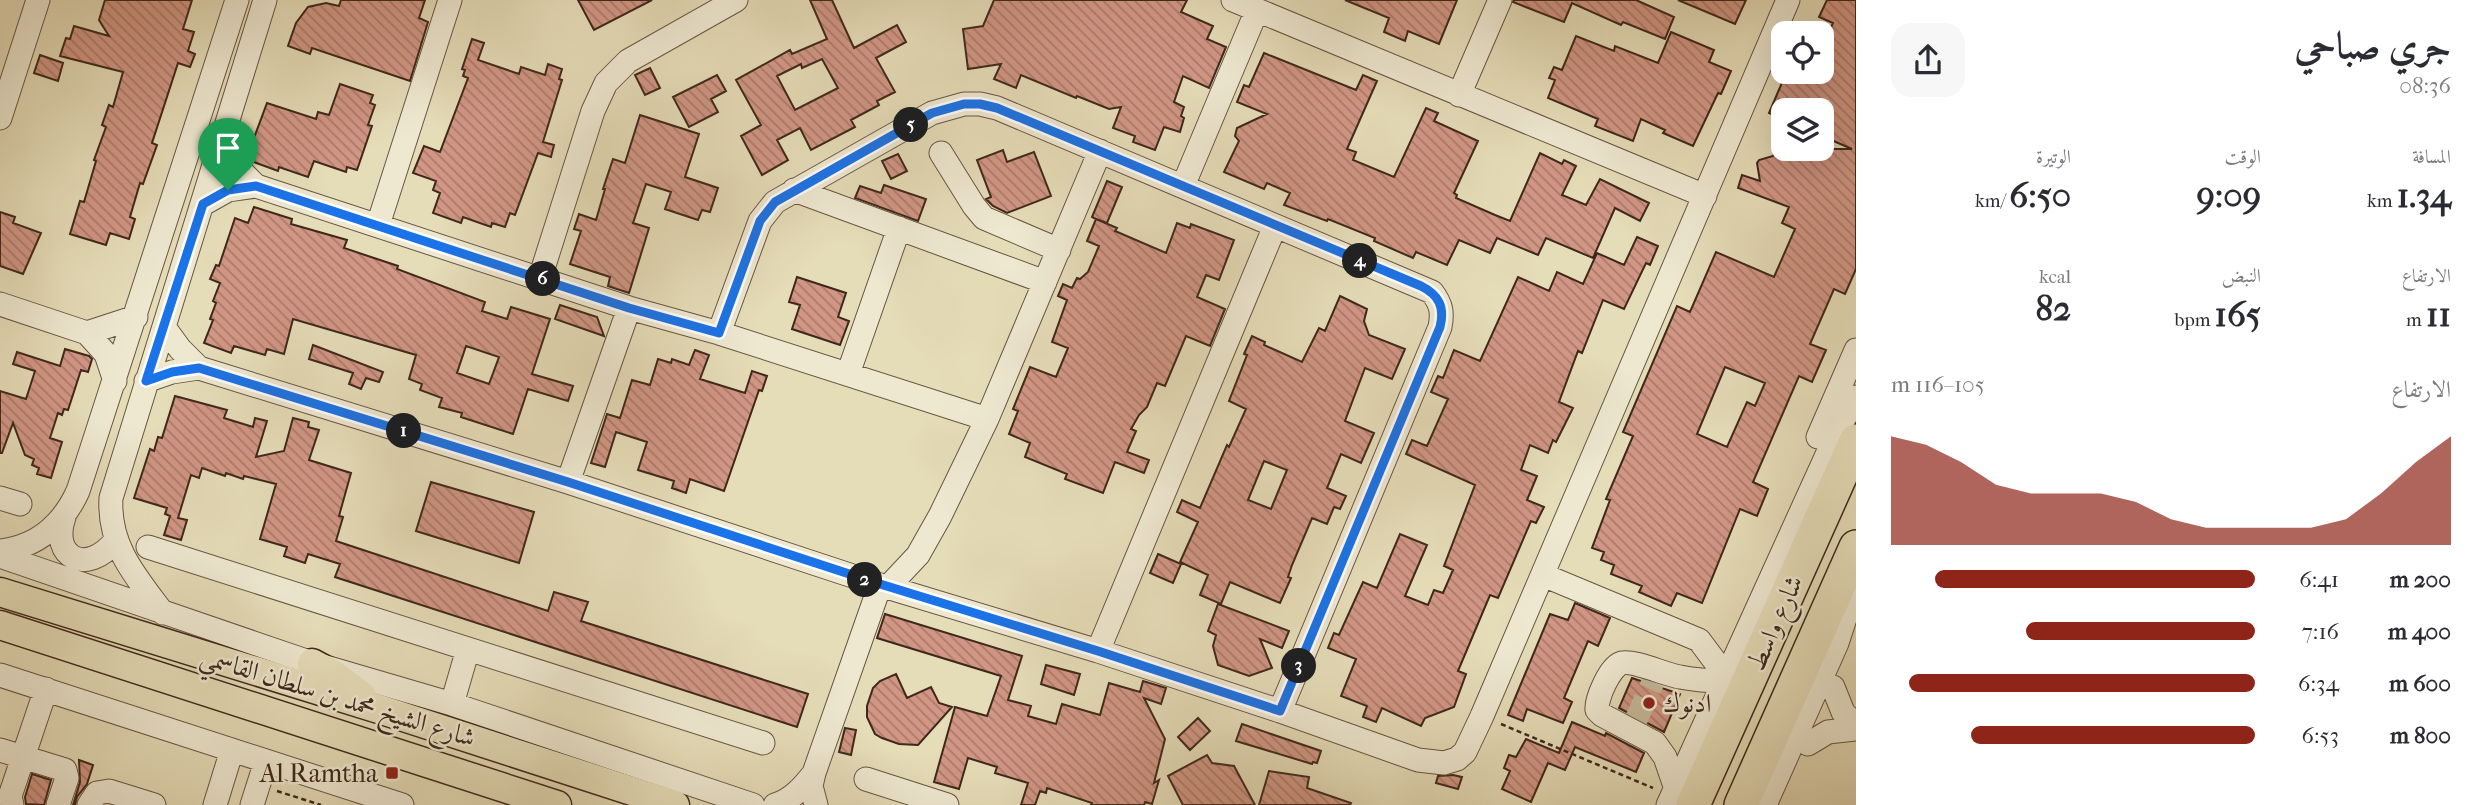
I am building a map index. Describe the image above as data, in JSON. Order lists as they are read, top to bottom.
{
  "streets": {
    "highway": ["شارع واسط"],
    "main road": ["شارع الشيخ محمد بن سلطان القاسمي"]
  },
  "places": {
    "other": ["ادنوك"],
    "transit": ["Al Ramtha"]
  },
  "page": {
    "heading": ["جري صباحي", "08:36"],
    "pins": [
      "5",
      "4",
      "6",
      "1",
      "2",
      "3"
    ],
    "stats": [
      ["المسافة", "1.34 km"],
      ["الوقت", "9:09"],
      ["الوتيرة", "6:50 /km"],
      ["الارتفاع", "11 m"],
      ["النبض", "165 bpm"],
      ["kcal", "82"]
    ],
    "chart": ["الارتفاع", "105–116 m"],
    "list": [
      {
        "name": "200 m",
        "note": "6:41"
      },
      {
        "name": "400 m",
        "note": "7:16"
      },
      {
        "name": "600 m",
        "note": "6:34"
      },
      {
        "name": "800 m",
        "note": "6:53"
      }
    ]
  }
}
